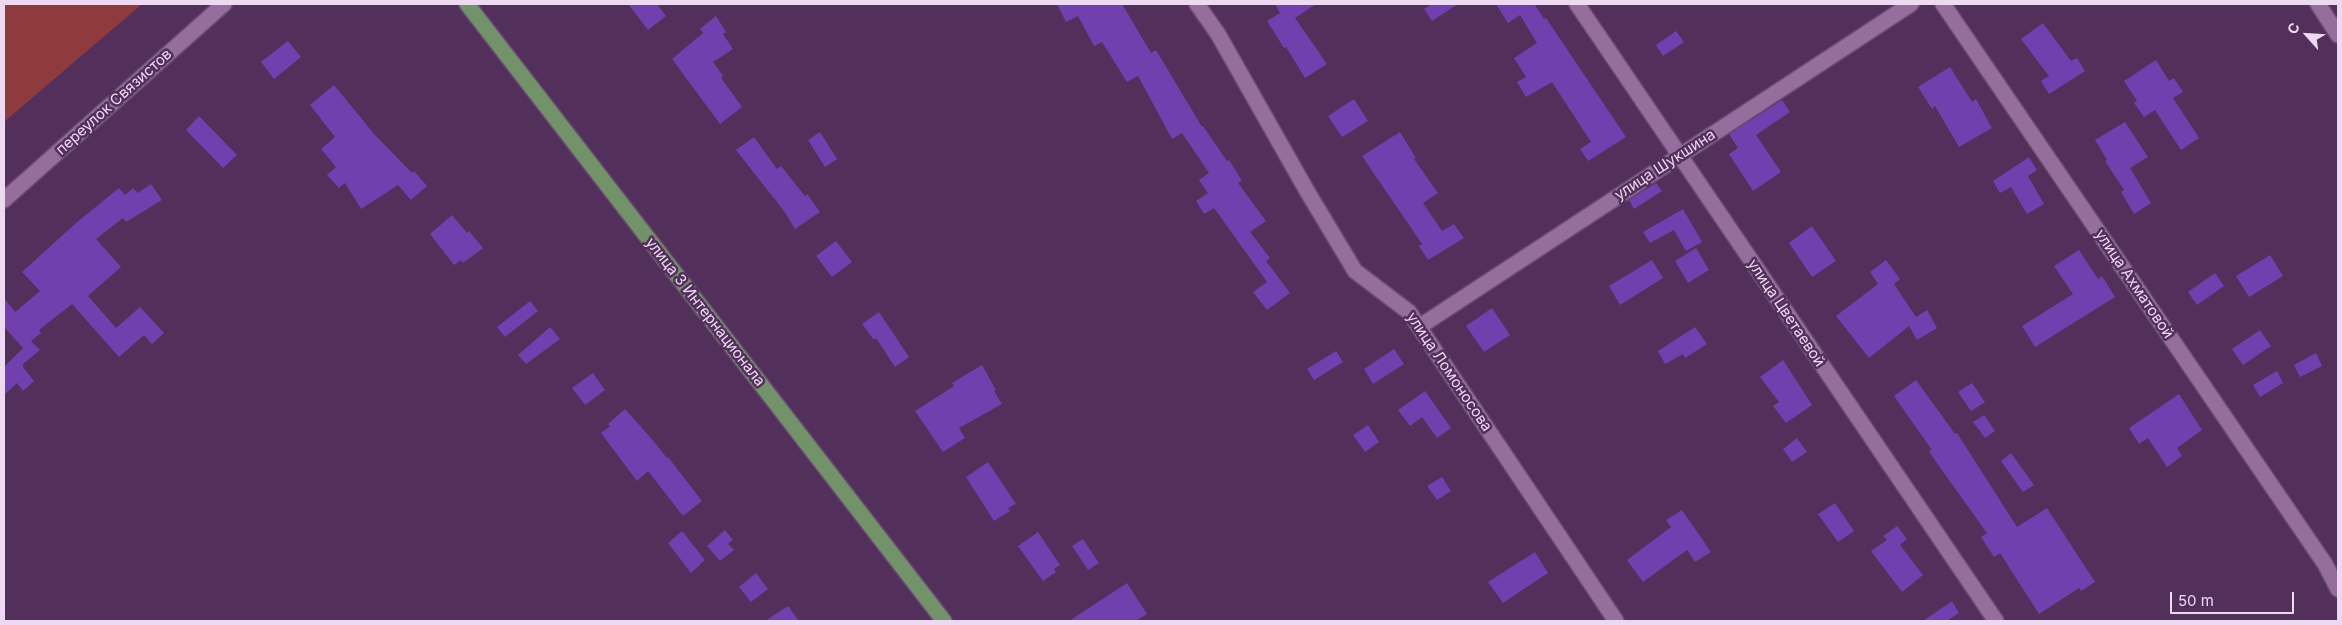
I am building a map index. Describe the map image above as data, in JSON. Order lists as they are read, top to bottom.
{
  "streets": {
    "main road": ["улица 3 Интернационала"],
    "street": [
      "переулок Связистов",
      "улица Шукшина",
      "улица Ахматовой",
      "улица Цветаевой",
      "улица Ломоносова"
    ]
  },
  "crossings": [
    ["улица Шукшина", "улица Цветаевой"],
    ["улица Шукшина", "улица Ломоносова"]
  ],
  "scale_bar": "50 m",
  "north": "top left"
}
